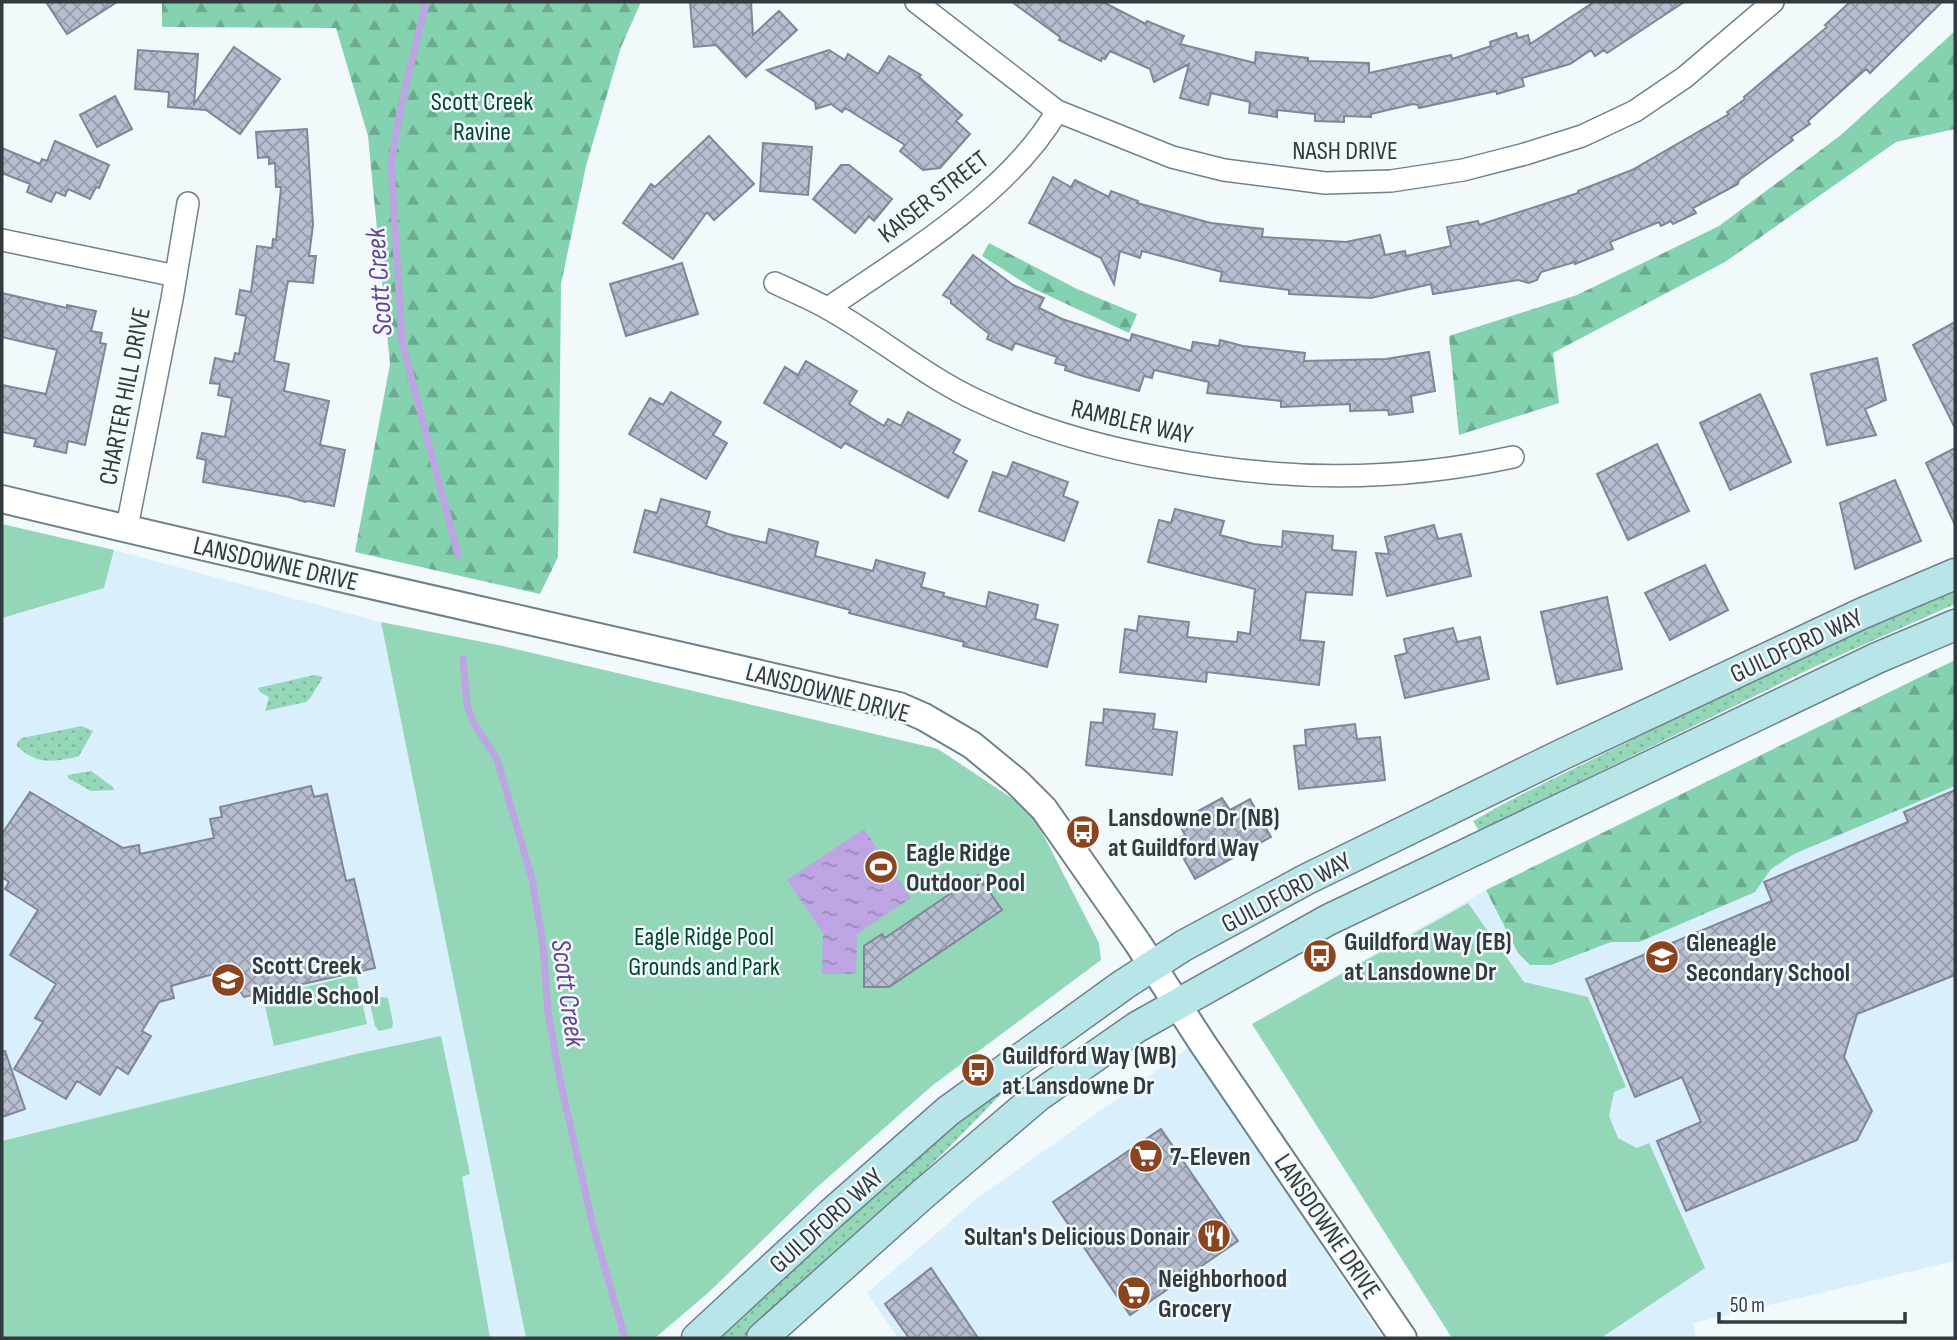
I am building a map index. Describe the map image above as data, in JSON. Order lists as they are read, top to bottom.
{
  "streets": {
    "main road": ["GUILDFORD WAY"],
    "street": [
      "NASH DRIVE",
      "KAISER STREET",
      "CHARTER HILL DRIVE",
      "RAMBLER WAY",
      "LANSDOWNE DRIVE"
    ]
  },
  "crossings": [
    ["NASH DRIVE", "KAISER STREET"],
    ["KAISER STREET", "RAMBLER WAY"],
    ["CHARTER HILL DRIVE", "LANSDOWNE DRIVE"],
    ["LANSDOWNE DRIVE", "GUILDFORD WAY"]
  ],
  "water": ["Scott Creek"],
  "parks": ["Scott Creek Ravine", "Eagle Ridge Pool Grounds and Park"],
  "places": {
    "bus stop": ["Lansdowne Dr (NB) at Guildford Way", "Guildford Way (EB) at Lansdowne Dr", "Guildford Way (WB) at Lansdowne Dr"],
    "sports": ["Eagle Ridge Outdoor Pool"],
    "school or university": ["Gleneagle Secondary School", "Scott Creek Middle School"],
    "supermarket": ["7-Eleven", "Neighborhood Grocery"],
    "restaurant": ["Sultan's Delicious Donair"]
  },
  "scale_bar": "50 m"
}
